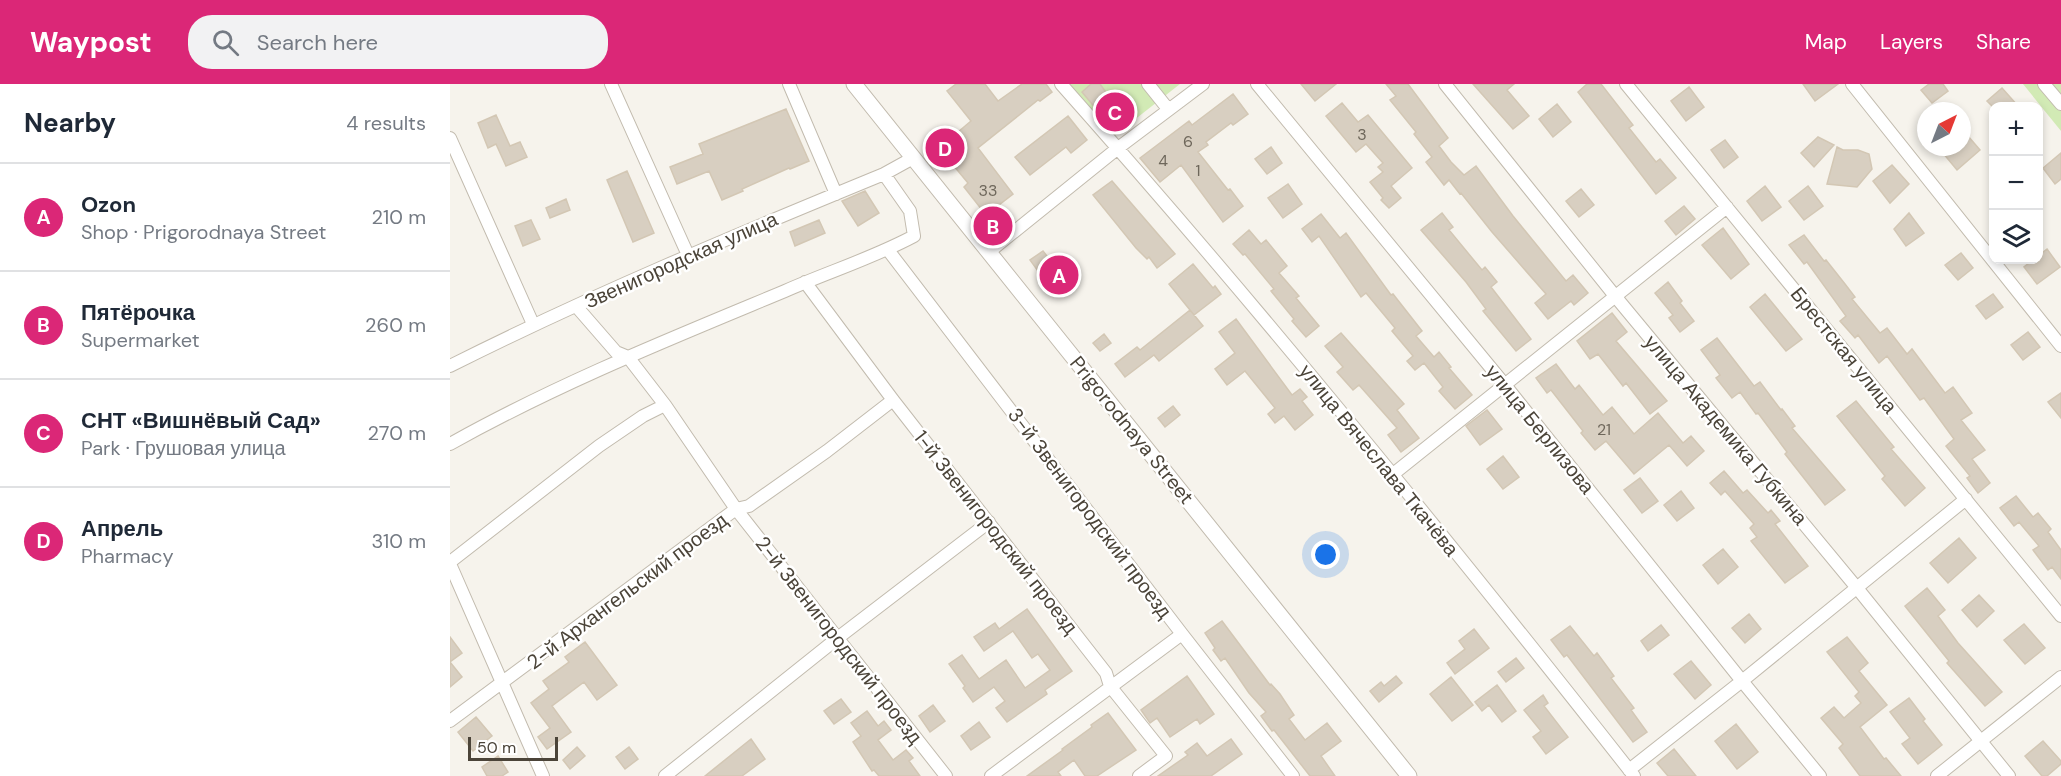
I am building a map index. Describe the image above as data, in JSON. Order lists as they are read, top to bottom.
{
  "streets": {
    "street": [
      "Звенигородская улица",
      "Брестская улица",
      "улица Берлизова",
      "Prigorodnaya Street",
      "улица Академика Губкина",
      "улица Вячеслава Ткачёва",
      "3-й Звенигородский проезд",
      "1-й Звенигородский проезд",
      "2-й Архангельский проезд",
      "2-й Звенигородский проезд"
    ]
  },
  "crossings": [
    ["Звенигородская улица", "Prigorodnaya Street"],
    ["Звенигородская улица", "2-й Звенигородский проезд"],
    ["1-й Звенигородский проезд", "2-й Архангельский проезд"],
    ["2-й Архангельский проезд", "2-й Звенигородский проезд"]
  ],
  "house_numbers": [
    "3",
    "6",
    "4",
    "1",
    "33",
    "21"
  ],
  "scale_bar": "50 m",
  "north": "top right",
  "page": {
    "header": "Waypost",
    "search": "Search here",
    "nav": ["Map", "Layers", "Share"],
    "heading": ["Nearby", "4 results"],
    "pins": [
      "C",
      "D",
      "B",
      "A"
    ],
    "map_buttons": ["+", "−"],
    "list": [
      {
        "mark": "A",
        "name": "Ozon",
        "note": "Shop · Prigorodnaya Street",
        "value": "210 m"
      },
      {
        "mark": "B",
        "name": "Пятёрочка",
        "note": "Supermarket",
        "value": "260 m"
      },
      {
        "mark": "C",
        "name": "СНТ «Вишнёвый Cад»",
        "note": "Park · Грушовая улица",
        "value": "270 m"
      },
      {
        "mark": "D",
        "name": "Апрель",
        "note": "Pharmacy",
        "value": "310 m"
      }
    ],
    "scale": "50 m"
  }
}
